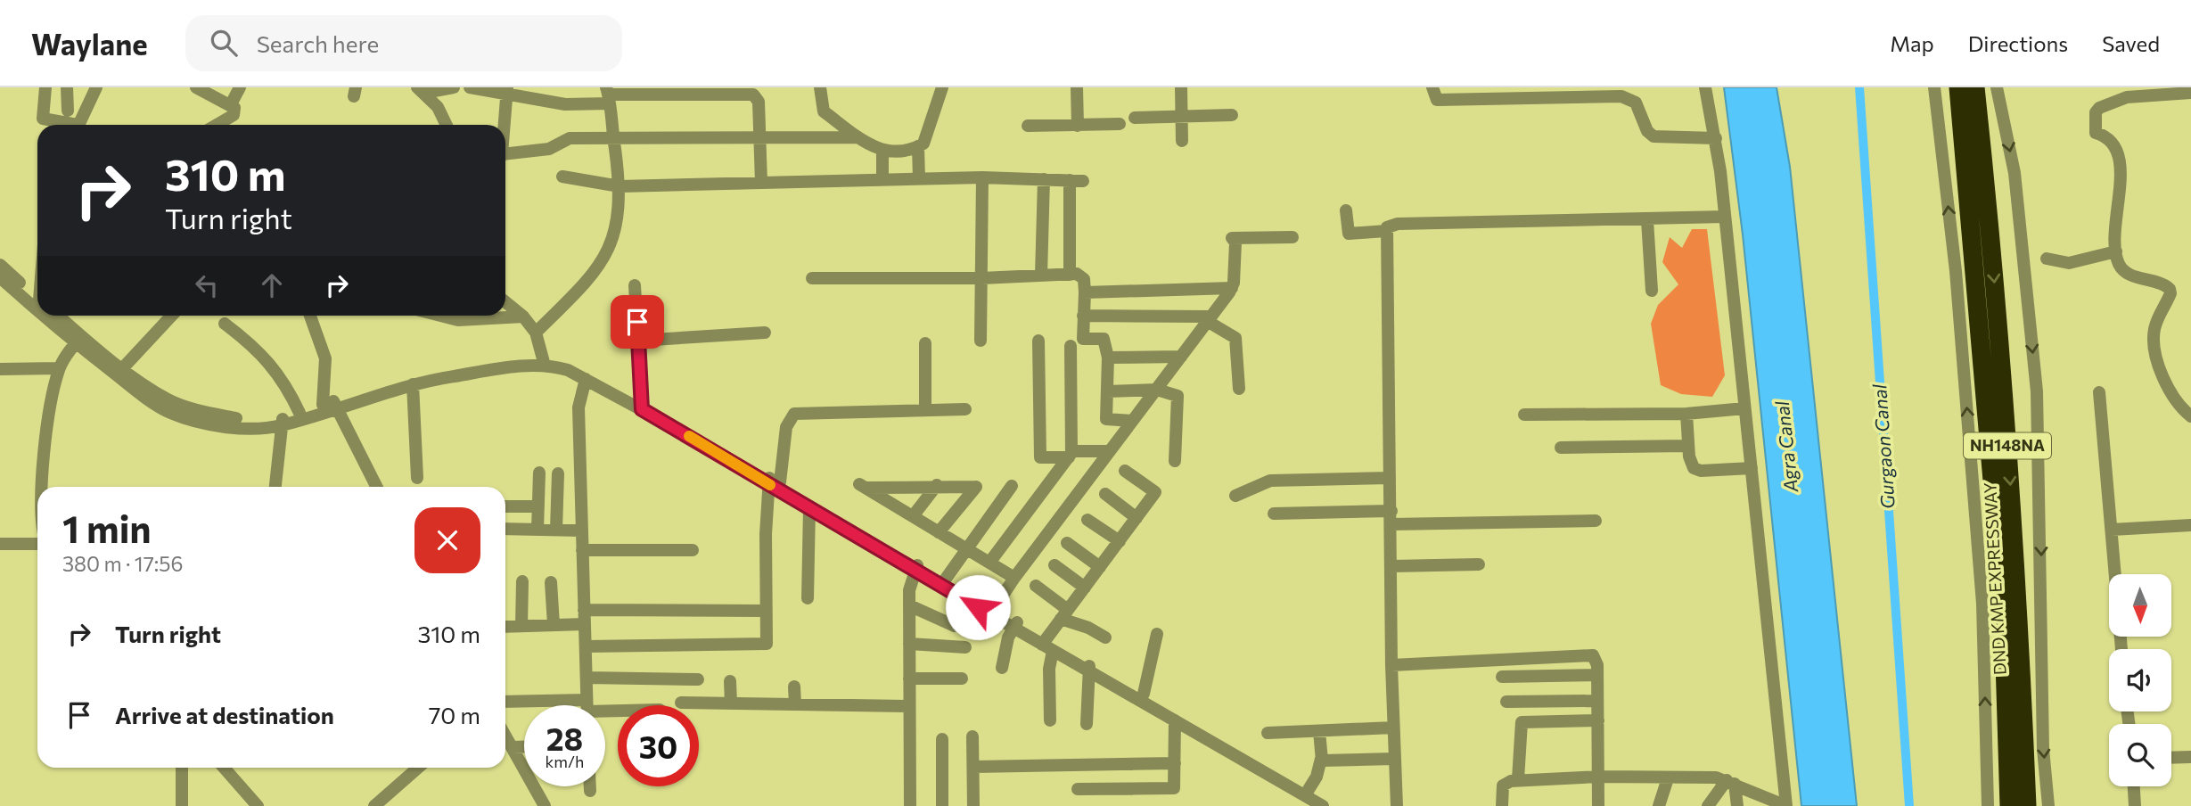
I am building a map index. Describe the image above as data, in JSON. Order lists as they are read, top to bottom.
{
  "streets": {
    "highway": ["NH148NA", "DND KMP EXPRESSWAY"]
  },
  "water": ["Agra Canal", "Gurgaon Canal"],
  "north": "bottom",
  "page": {
    "header": "Waylane",
    "search": "Search here",
    "nav": ["Map", "Directions", "Saved"],
    "turn": ["310 m", "Turn right"],
    "heading": ["1 min", "380 m · 17:56"],
    "list": [
      {
        "name": "Turn right",
        "value": "310 m"
      },
      {
        "name": "Arrive at destination",
        "value": "70 m"
      }
    ],
    "speed": "28 km/h",
    "limit": "30"
  }
}
